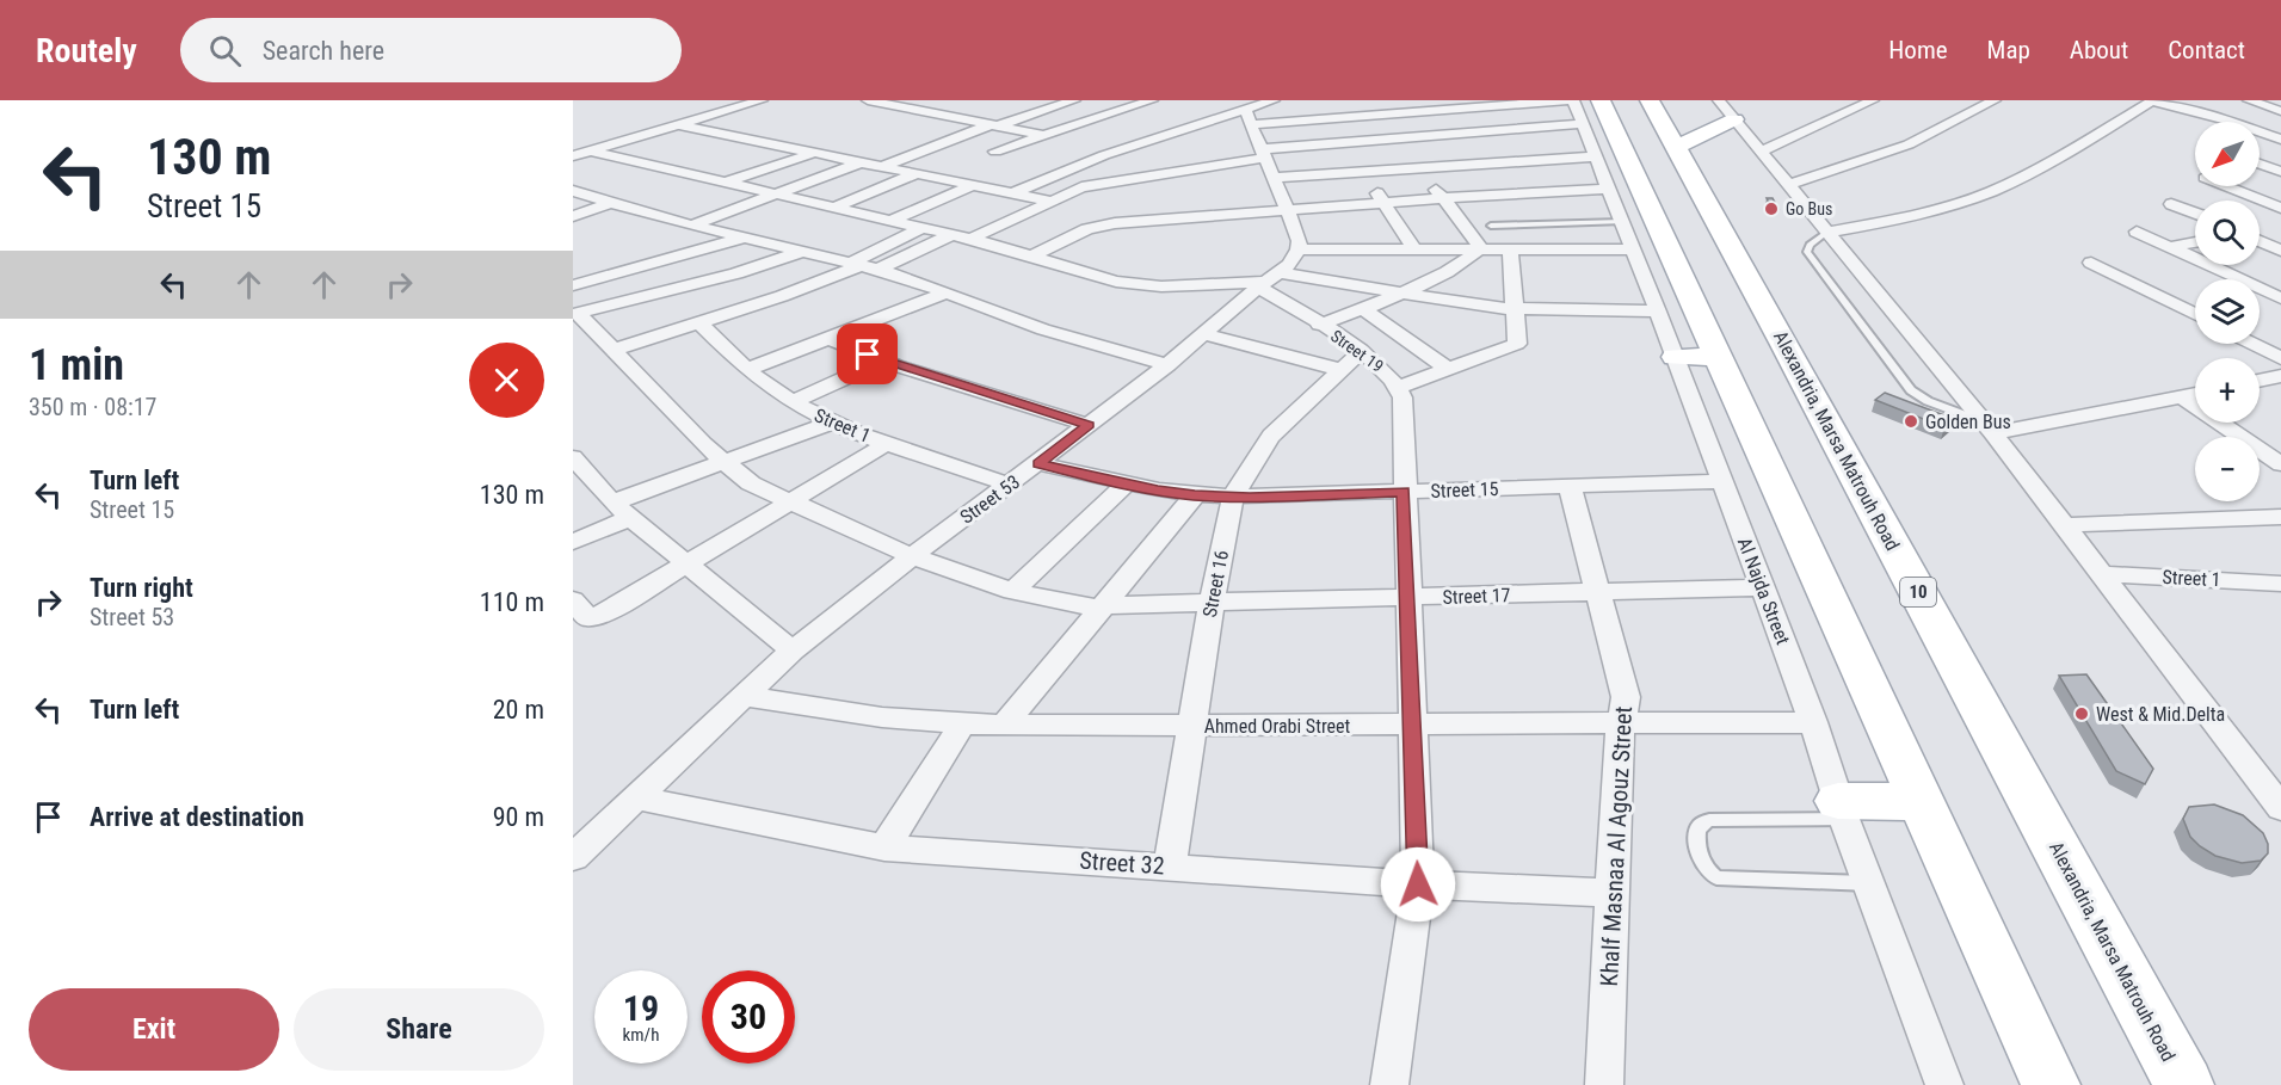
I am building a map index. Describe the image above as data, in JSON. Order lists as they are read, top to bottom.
{
  "streets": {
    "main road": ["Alexandria, Marsa Matrouh Road", "10"],
    "street": [
      "Street 19",
      "Street 1",
      "Street 15",
      "Street 53",
      "Street 16",
      "Al Najda Street",
      "Street 17",
      "Ahmed Orabi Street",
      "Khalf Masnaa Al Agouz Street",
      "Street 32"
    ]
  },
  "crossings": [
    ["Street 19", "Street 15"],
    ["Street 19", "Street 53"],
    ["Street 19", "Street 16"],
    ["Street 19", "Street 17"],
    ["Street 19", "Ahmed Orabi Street"],
    ["Street 19", "Street 32"],
    ["Street 1", "Street 53"],
    ["Street 15", "Street 53"],
    ["Street 15", "Street 16"],
    ["Street 15", "Al Najda Street"],
    ["Street 15", "Khalf Masnaa Al Agouz Street"],
    ["Street 53", "Street 17"],
    ["Street 53", "Ahmed Orabi Street"],
    ["Street 53", "Street 32"],
    ["Street 16", "Street 17"],
    ["Street 16", "Ahmed Orabi Street"],
    ["Street 16", "Street 32"],
    ["Al Najda Street", "Street 17"],
    ["Al Najda Street", "Ahmed Orabi Street"],
    ["Street 17", "Khalf Masnaa Al Agouz Street"],
    ["Ahmed Orabi Street", "Khalf Masnaa Al Agouz Street"],
    ["Khalf Masnaa Al Agouz Street", "Street 32"]
  ],
  "places": ["Go Bus", "Golden Bus", "West & Mid.Delta"],
  "north": "bottom left",
  "page": {
    "header": "Routely",
    "search": "Search here",
    "nav": [
      "Home",
      "Map",
      "About",
      "Contact"
    ],
    "turn": ["130 m", "Street 15"],
    "map_buttons": ["+", "−"],
    "heading": ["1 min", "350 m · 08:17"],
    "list": [
      {
        "name": "Turn left",
        "note": "Street 15",
        "value": "130 m"
      },
      {
        "name": "Turn right",
        "note": "Street 53",
        "value": "110 m"
      },
      {
        "name": "Turn left",
        "value": "20 m"
      },
      {
        "name": "Arrive at destination",
        "value": "90 m"
      }
    ],
    "speed": "19 km/h",
    "limit": "30",
    "buttons": ["Exit", "Share"]
  }
}
